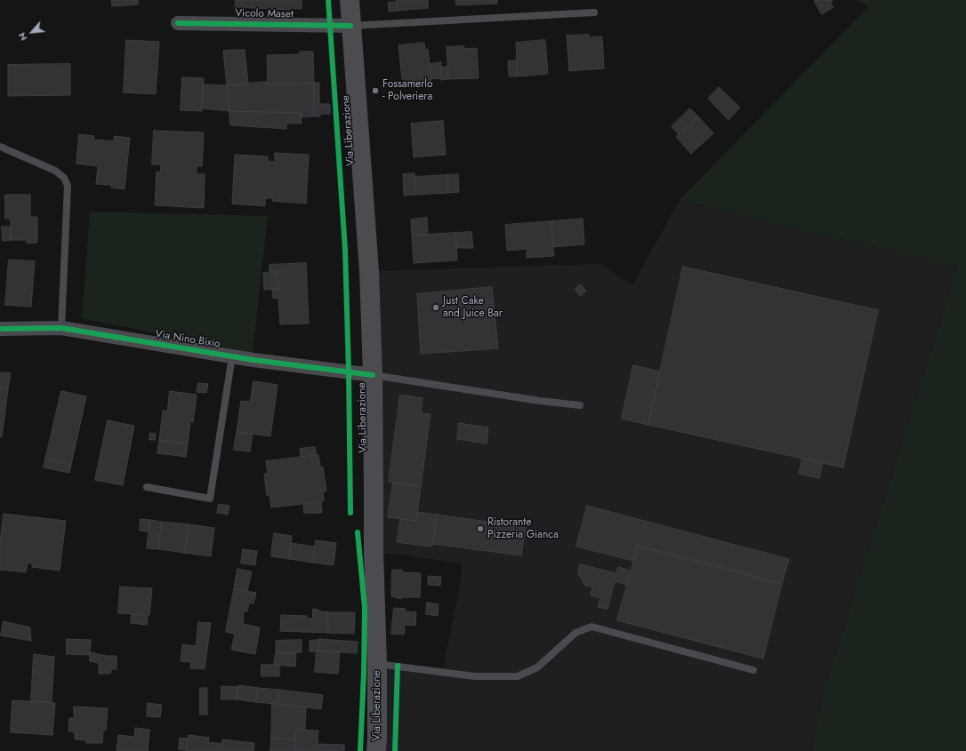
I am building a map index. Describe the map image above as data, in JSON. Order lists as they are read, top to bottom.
{
  "streets": {
    "main road": ["Via Liberazione"],
    "street": ["Vicolo Maset", "Via Nino Bixio"]
  },
  "crossings": [
    ["Vicolo Maset", "Via Liberazione"],
    ["Via Liberazione", "Via Nino Bixio"]
  ],
  "places": ["Fossamerlo - Polveriera", "Just Cake and Juice Bar", "Ristorante Pizzeria Gianca"],
  "north": "bottom left"
}
